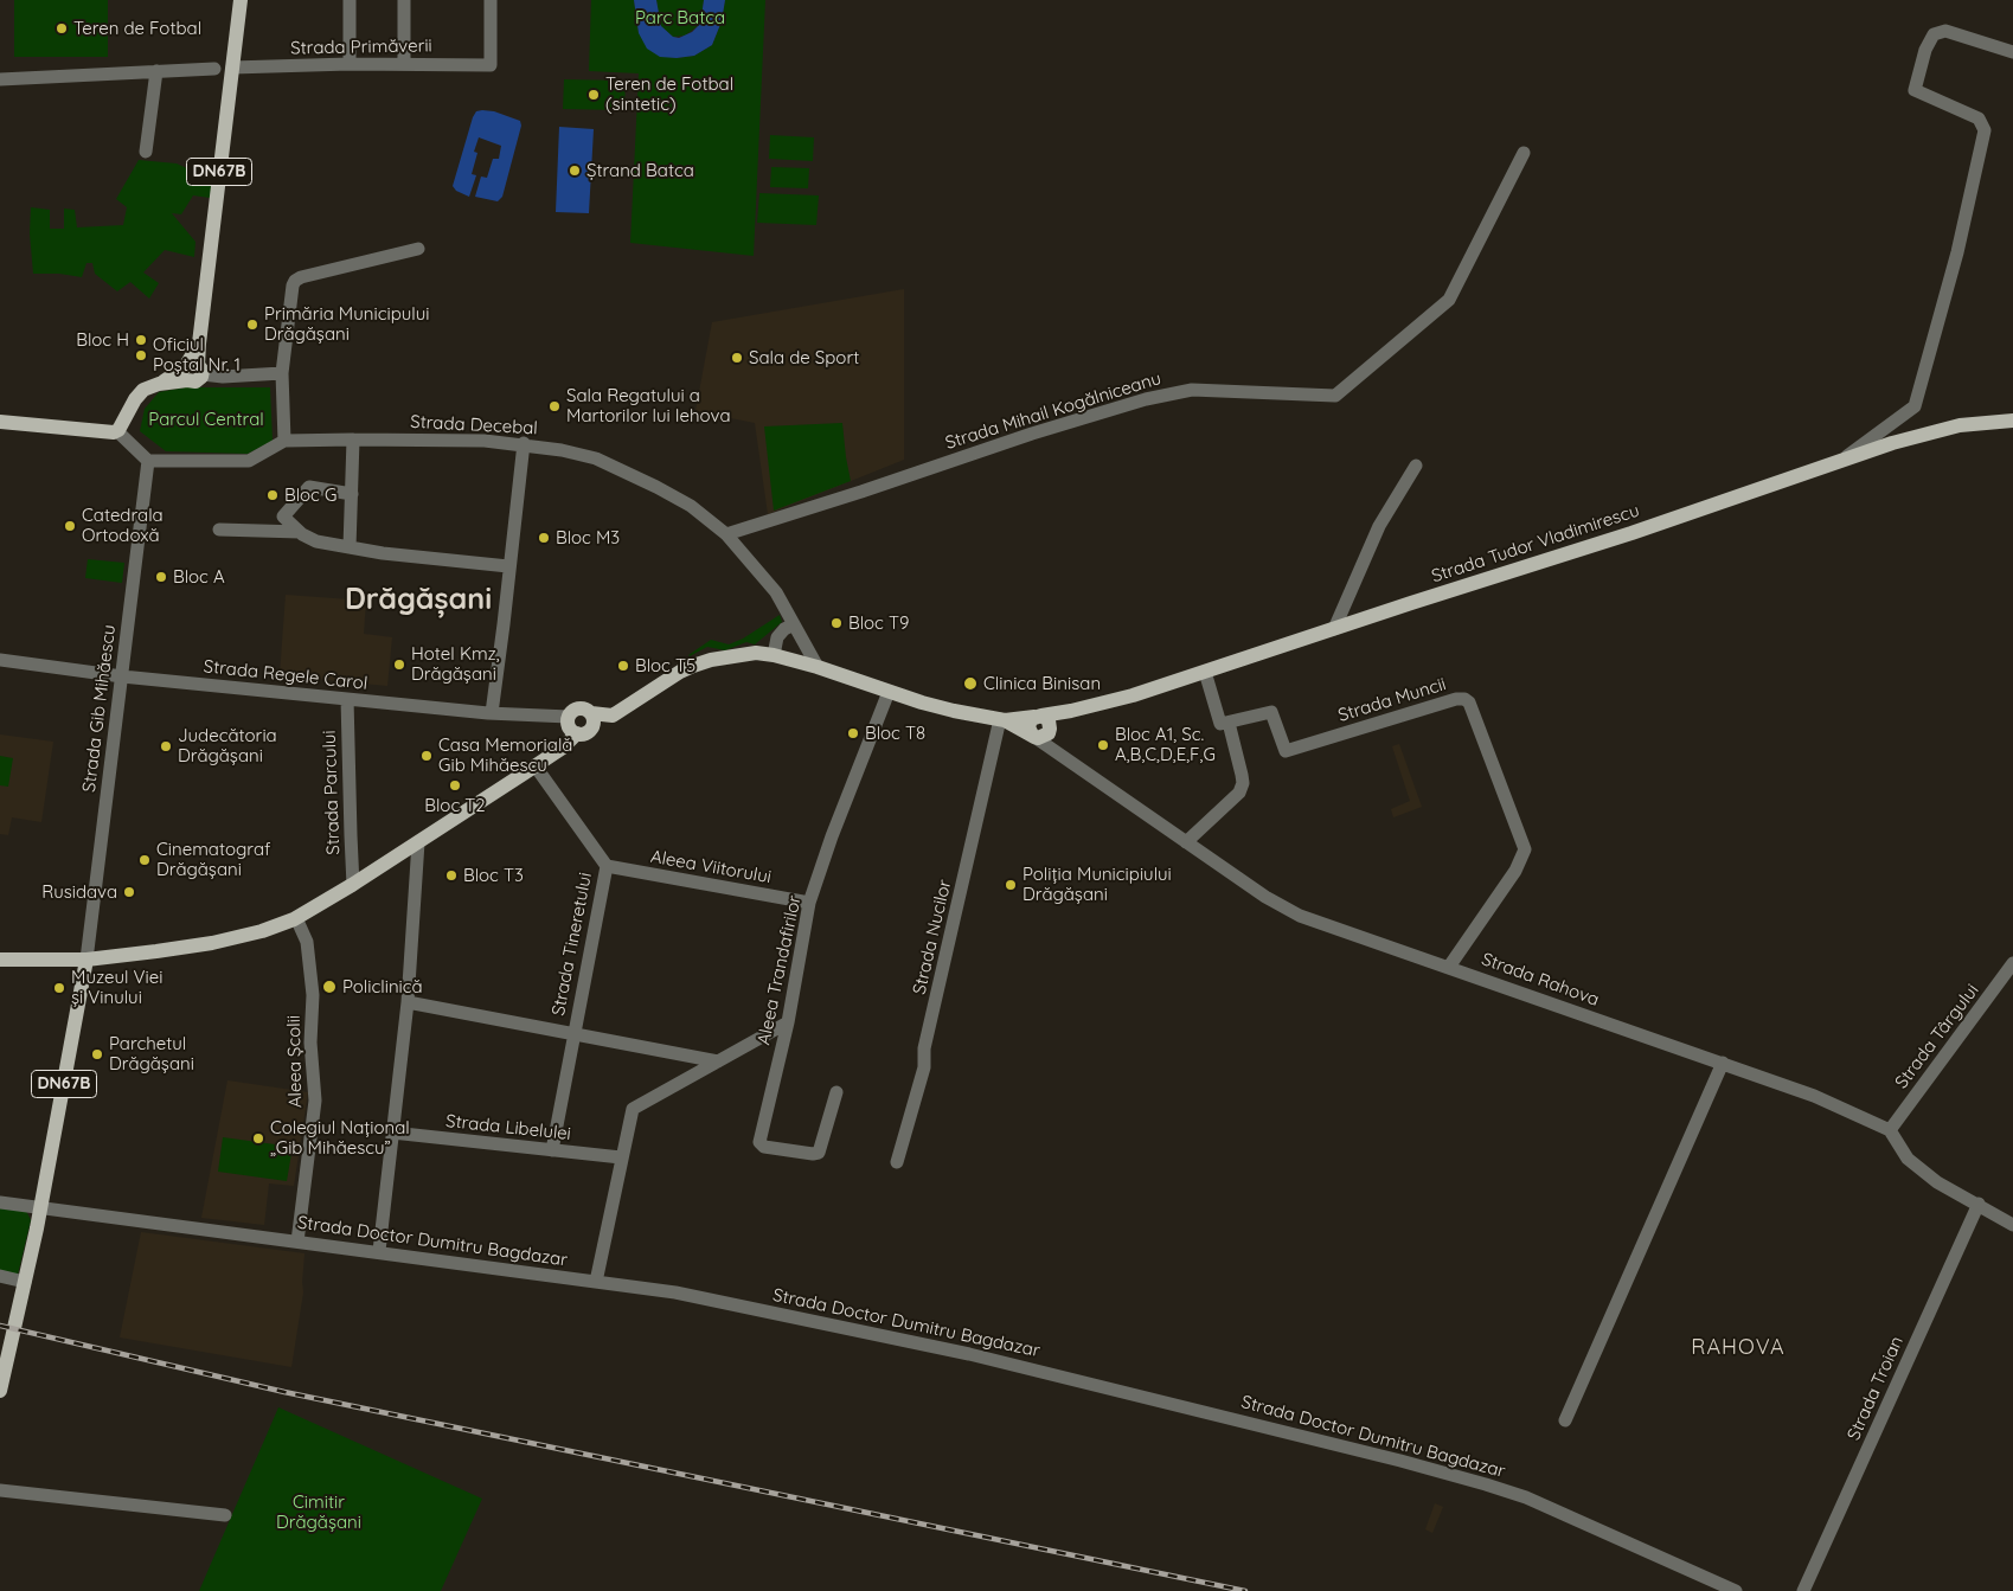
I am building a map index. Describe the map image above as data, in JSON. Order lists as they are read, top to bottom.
{
  "streets": {
    "main road": ["DN67B", "Strada Tudor Vladimirescu"],
    "street": [
      "Strada Primăverii",
      "Strada Mihail Kogălniceanu",
      "Strada Decebal",
      "Strada Regele Carol",
      "Strada Muncii",
      "Strada Gib Mihăescu",
      "Strada Parcului",
      "Aleea Viitorului",
      "Strada Nucilor",
      "Strada Tineretului",
      "Aleea Trandafirilor",
      "Strada Rahova",
      "Strada Târgului",
      "Aleea Școlii",
      "Strada Libelulei",
      "Strada Doctor Dumitru Bagdazar",
      "Strada Troian"
    ]
  },
  "crossings": [
    ["Strada Primăverii", "DN67B"],
    ["DN67B", "Strada Gib Mihăescu"],
    ["DN67B", "Strada Doctor Dumitru Bagdazar"],
    ["Strada Mihail Kogălniceanu", "Strada Decebal"],
    ["Strada Tudor Vladimirescu", "Strada Rahova"],
    ["Strada Regele Carol", "Strada Gib Mihăescu"],
    ["Strada Regele Carol", "Strada Parcului"],
    ["Strada Muncii", "Strada Rahova"],
    ["Aleea Viitorului", "Strada Tineretului"],
    ["Aleea Viitorului", "Aleea Trandafirilor"],
    ["Strada Tineretului", "Strada Libelulei"],
    ["Strada Rahova", "Strada Târgului"],
    ["Aleea Școlii", "Strada Doctor Dumitru Bagdazar"]
  ],
  "districts": ["Drăgășani", "RAHOVA"],
  "parks": ["Parc Batca", "Parcul Central", "Cimitir Drăgășani"],
  "places": [
    "Teren de Fotbal",
    "Teren de Fotbal (sintetic)",
    "Ștrand Batca",
    "Primăria Municipului Drăgășani",
    "Bloc H",
    "Oficiul Poștal Nr. 1",
    "Sala de Sport",
    "Sala Regatului a Martorilor lui Iehova",
    "Bloc G",
    "Catedrala Ortodoxă",
    "Bloc M3",
    "Bloc A",
    "Bloc T9",
    "Hotel Kmz, Drăgășani",
    "Bloc T5",
    "Clinica Binisan",
    "Bloc T8",
    "Bloc A1, Sc. A,B,C,D,E,F,G",
    "Judecătoria Drăgășani",
    "Casa Memorială Gib Mihăescu",
    "Bloc T2",
    "Cinematograf Drăgășani",
    "Bloc T3",
    "Poliția Municipiului Drăgășani",
    "Rusidava",
    "Policlinică",
    "Muzeul Viei și Vinului",
    "Parchetul Drăgășani",
    "Colegiul Național „Gib Mihăescu”"
  ]
}
